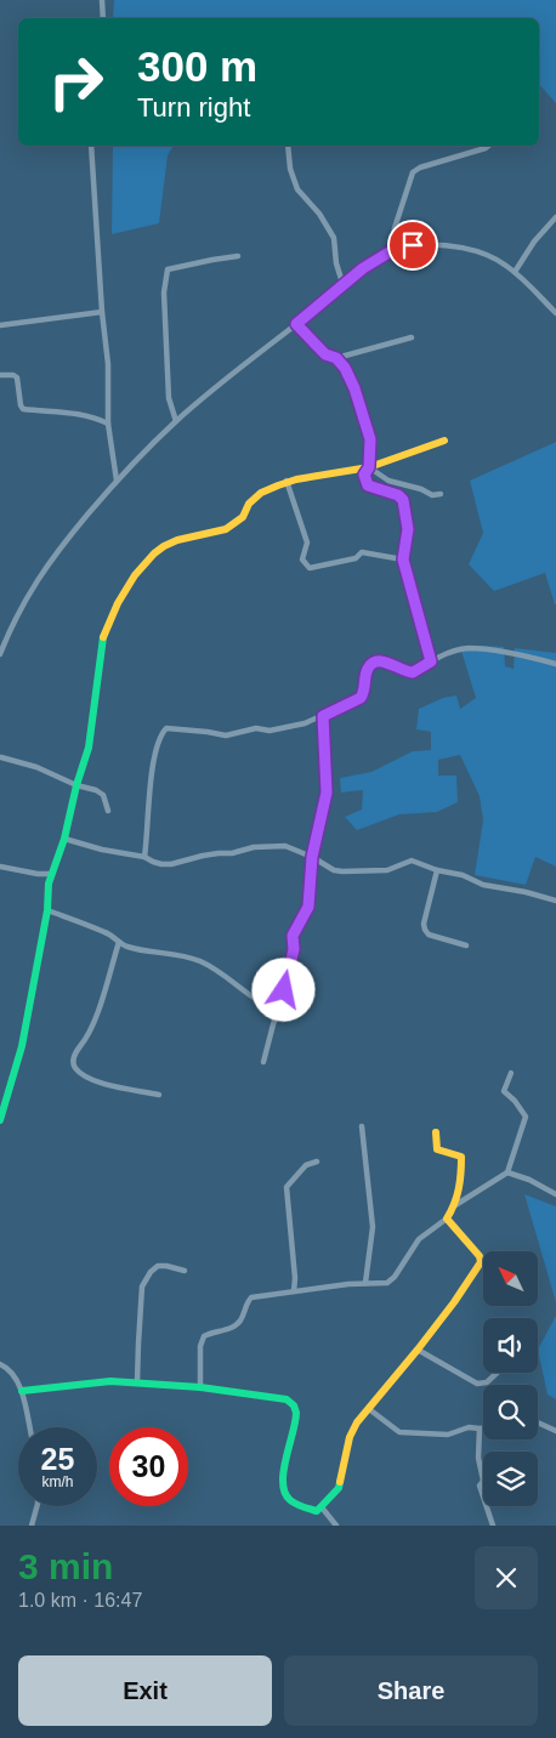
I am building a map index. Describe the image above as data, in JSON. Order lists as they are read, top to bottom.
{
  "north": "top left",
  "page": {
    "turn": ["300 m", "Turn right"],
    "speed": "25 km/h",
    "limit": "30",
    "heading": ["3 min", "1.0 km · 16:47"],
    "buttons": ["Exit", "Share"]
  }
}
